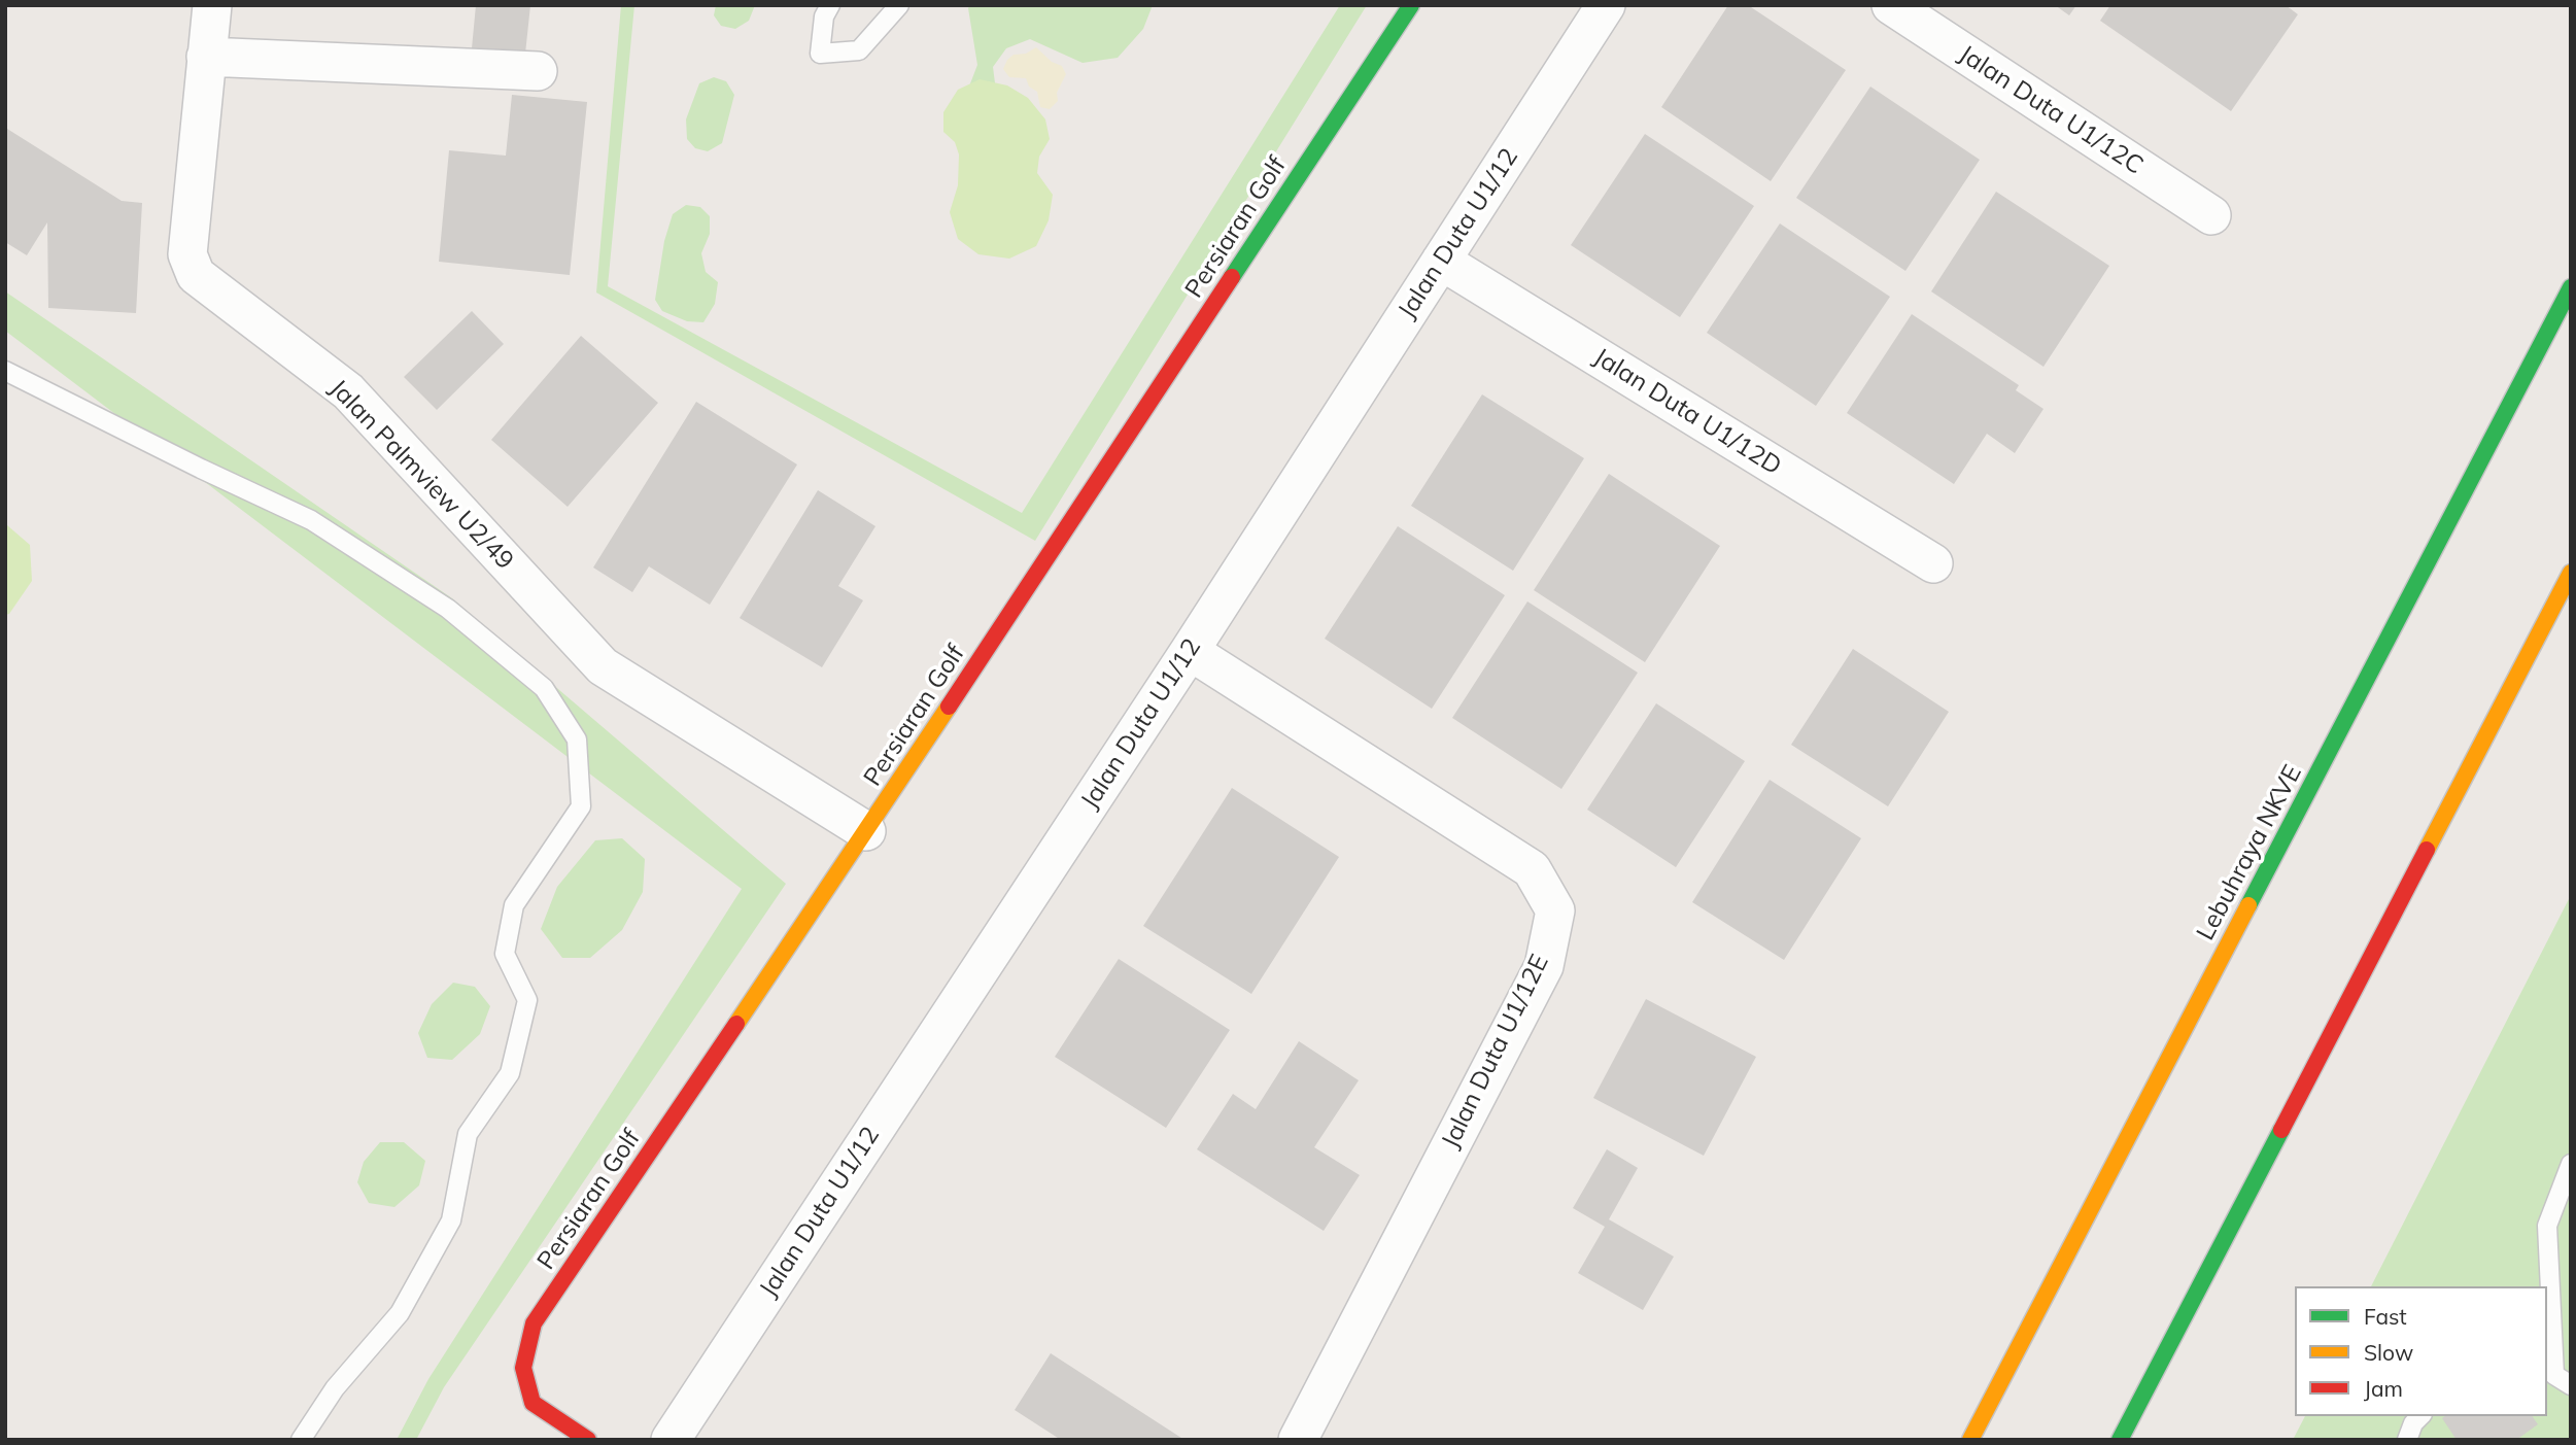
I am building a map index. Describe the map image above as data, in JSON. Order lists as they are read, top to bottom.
{
  "streets": {
    "main road": ["Persiaran Golf", "Lebuhraya NKVE"],
    "street": [
      "Jalan Duta U1/12C",
      "Jalan Duta U1/12",
      "Jalan Duta U1/12D",
      "Jalan Palmview U2/49",
      "Jalan Duta U1/12E"
    ]
  },
  "crossings": [
    ["Persiaran Golf", "Jalan Palmview U2/49"],
    ["Jalan Duta U1/12", "Jalan Duta U1/12D"],
    ["Jalan Duta U1/12", "Jalan Duta U1/12E"]
  ],
  "legend": ["Fast", "Slow", "Jam"]
}
